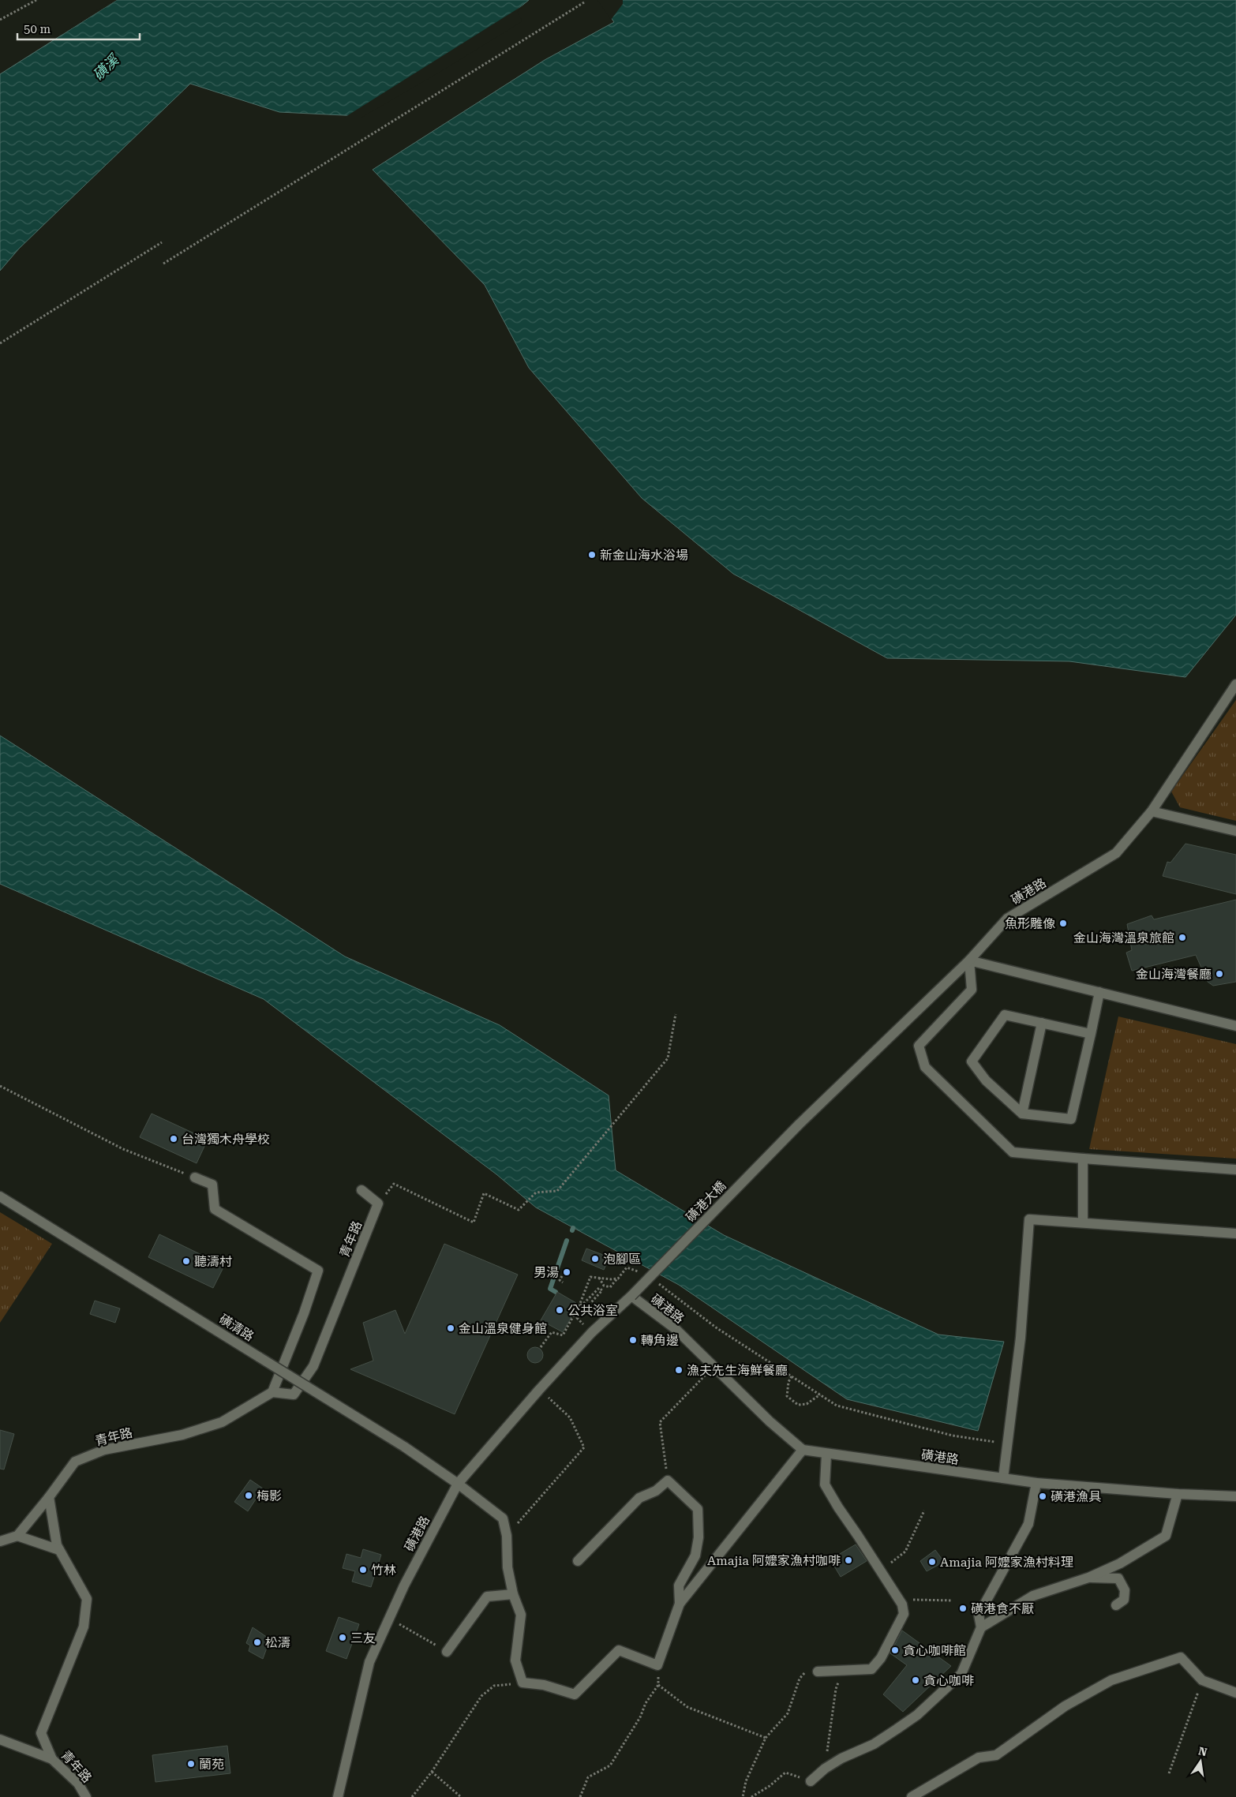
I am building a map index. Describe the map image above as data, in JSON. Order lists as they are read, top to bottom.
{
  "streets": {
    "street": [
      "磺港路",
      "磺港大橋",
      "青年路",
      "磺清路"
    ]
  },
  "crossings": [
    ["磺港路", "磺港大橋"],
    ["磺港路", "磺清路"]
  ],
  "water": ["磺溪"],
  "places": [
    "新金山海水浴場",
    "魚形雕像",
    "金山海灣溫泉旅館",
    "金山海灣餐廳",
    "台灣獨木舟學校",
    "泡腳區",
    "聽濤村",
    "男湯",
    "公共浴室",
    "金山溫泉健身館",
    "轉角邊",
    "漁夫先生海鮮餐廳",
    "梅影",
    "磺港漁具",
    "Amajia 阿嬤家漁村咖啡",
    "Amajia 阿嬤家漁村料理",
    "竹林",
    "磺港食不厭",
    "三友",
    "松濤",
    "貪心咖啡館",
    "貪心咖啡",
    "蘭苑"
  ],
  "scale_bar": "50 m",
  "north": "top"
}
